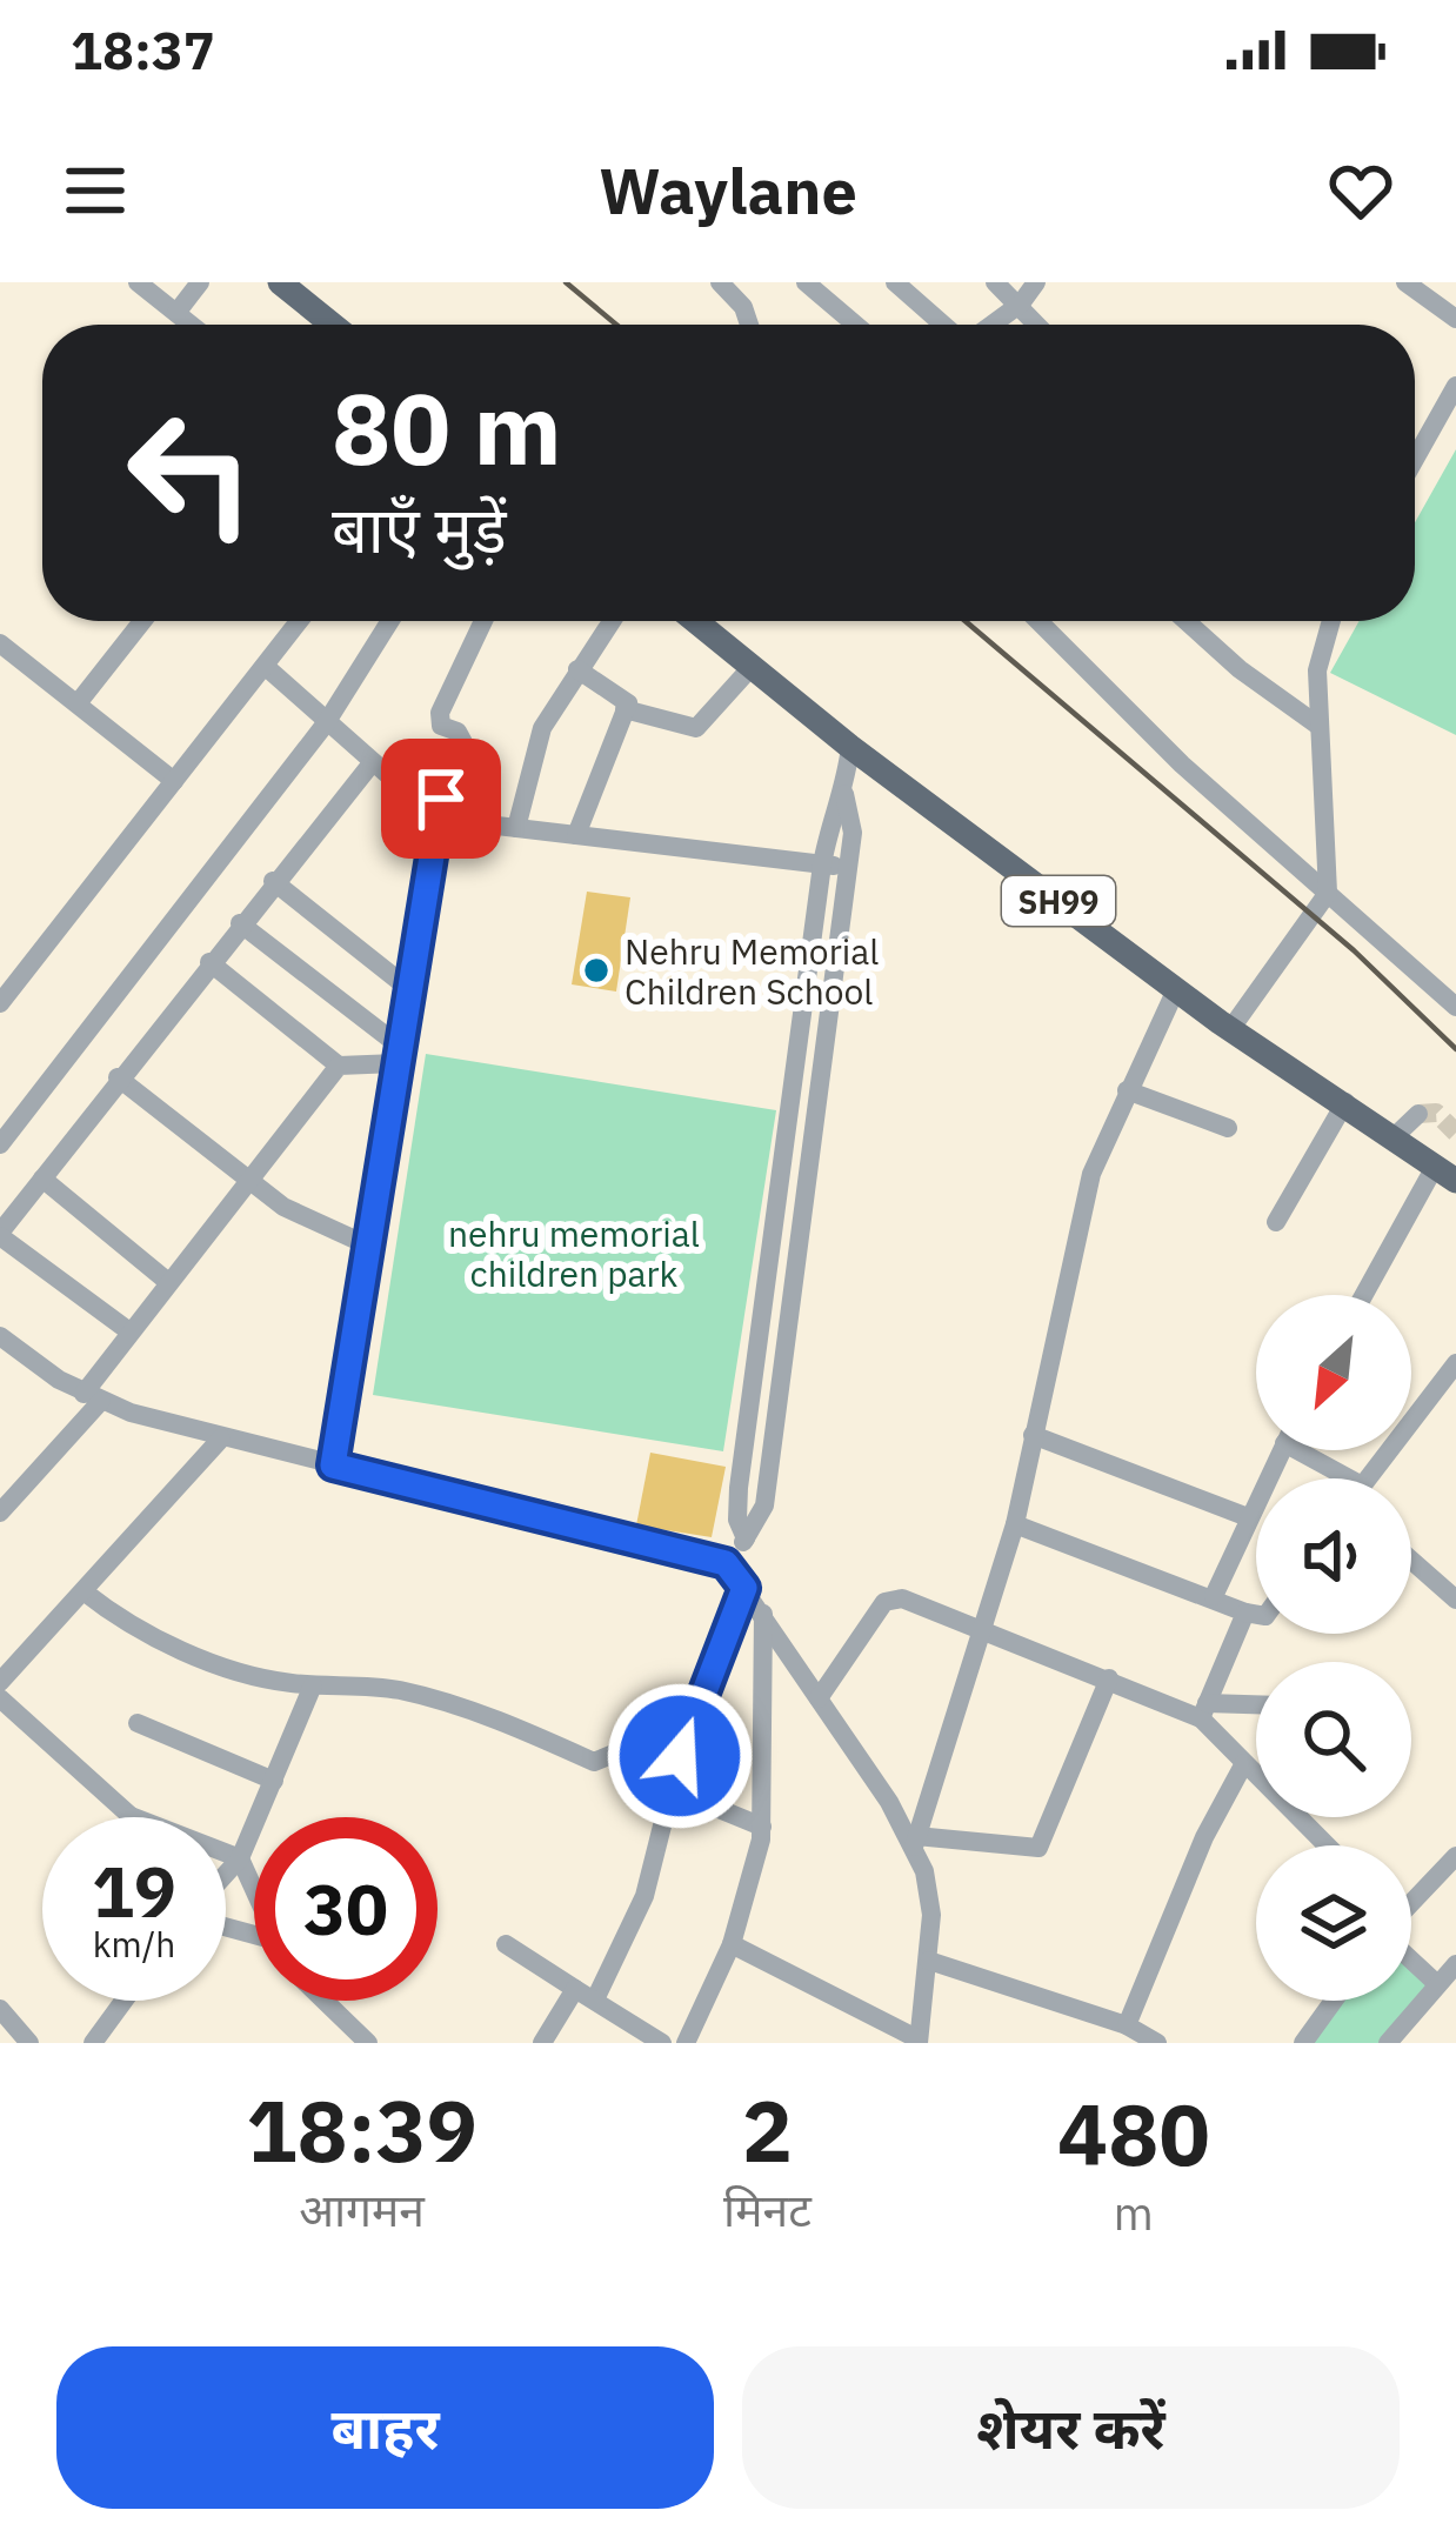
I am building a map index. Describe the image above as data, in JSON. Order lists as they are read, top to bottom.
{
  "streets": {
    "main road": ["SH99"]
  },
  "parks": ["nehru memorial children park"],
  "places": ["Nehru Memorial Children School"],
  "north": "bottom left",
  "page": {
    "status": "18:37",
    "header": "Waylane",
    "turn": ["80 m", "बाएँ मुड़ें"],
    "speed": "19 km/h",
    "limit": "30",
    "eta": [
      "18:39",
      "आगमन",
      "2",
      "मिनट",
      "480",
      "m"
    ],
    "buttons": ["बाहर", "शेयर करें"]
  }
}
